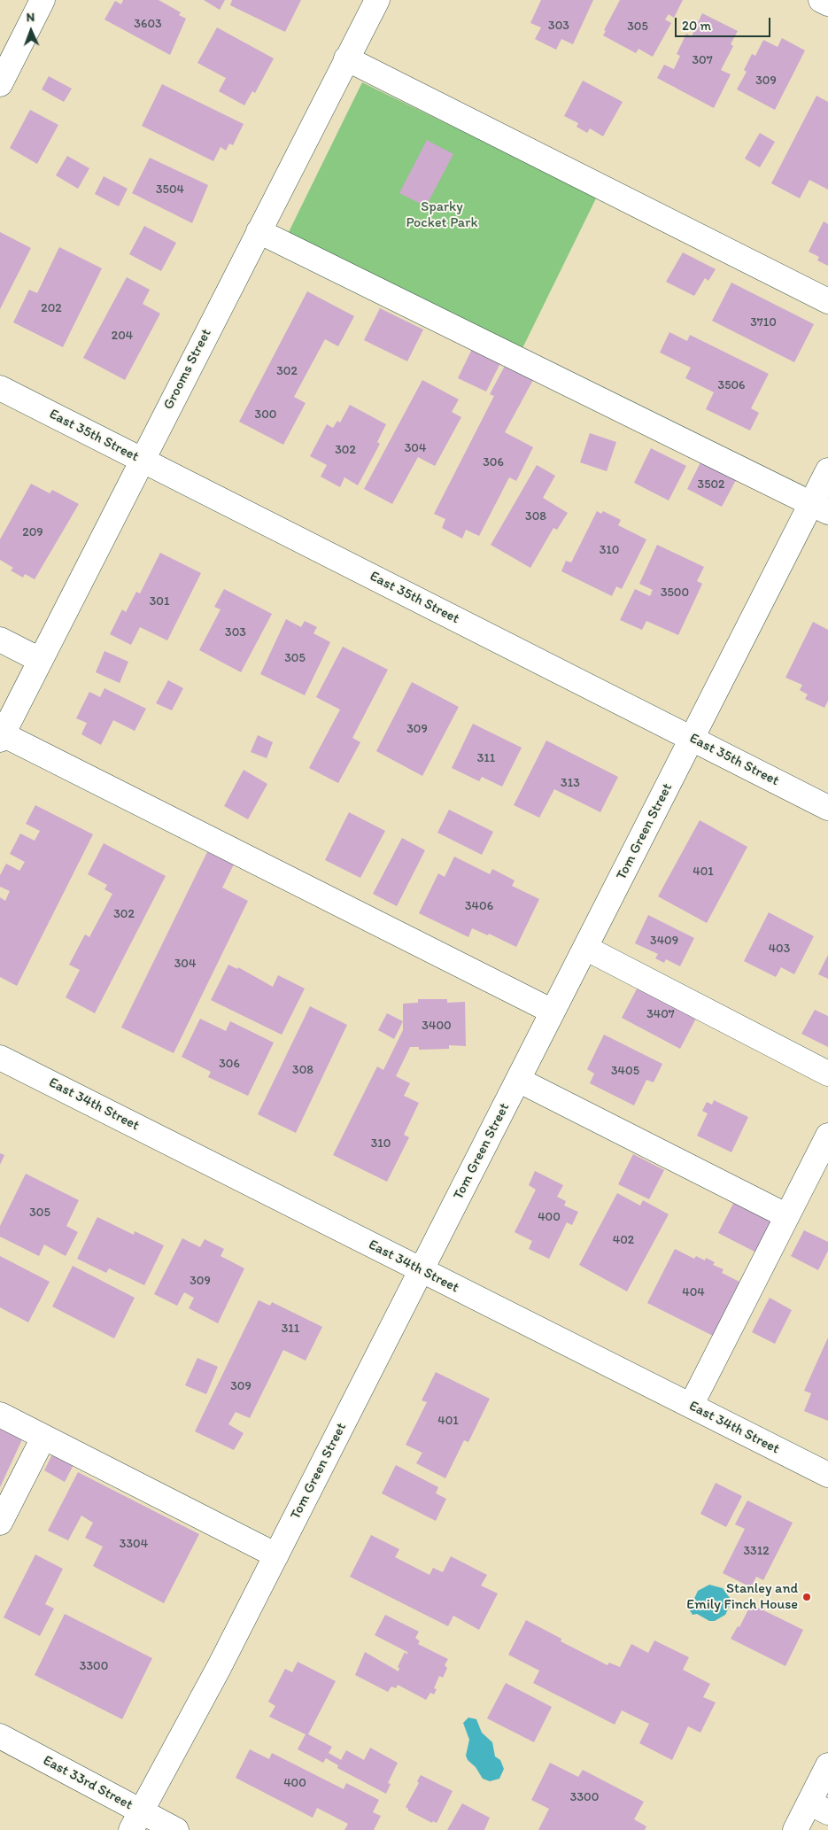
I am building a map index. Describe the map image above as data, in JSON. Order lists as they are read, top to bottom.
{
  "streets": {
    "street": [
      "Grooms Street",
      "East 35th Street",
      "Tom Green Street",
      "East 34th Street",
      "East 33rd Street"
    ]
  },
  "crossings": [
    ["Grooms Street", "East 35th Street"],
    ["East 35th Street", "Tom Green Street"],
    ["Tom Green Street", "East 34th Street"],
    ["Tom Green Street", "East 33rd Street"]
  ],
  "parks": ["Sparky Pocket Park"],
  "places": ["Stanley and Emily Finch House"],
  "house_numbers": [
    "3603",
    "303",
    "305",
    "307",
    "309",
    "3504",
    "202",
    "3710",
    "204",
    "302",
    "3506",
    "300",
    "304",
    "302",
    "306",
    "3502",
    "308",
    "209",
    "310",
    "3500",
    "301",
    "303",
    "305",
    "309",
    "311",
    "313",
    "401",
    "3406",
    "302",
    "3409",
    "403",
    "304",
    "3407",
    "3400",
    "306",
    "308",
    "3405",
    "310",
    "305",
    "400",
    "402",
    "309",
    "404",
    "311",
    "309",
    "401",
    "3304",
    "3312",
    "3300",
    "400",
    "3300"
  ],
  "scale_bar": "20 m",
  "north": "top"
}
